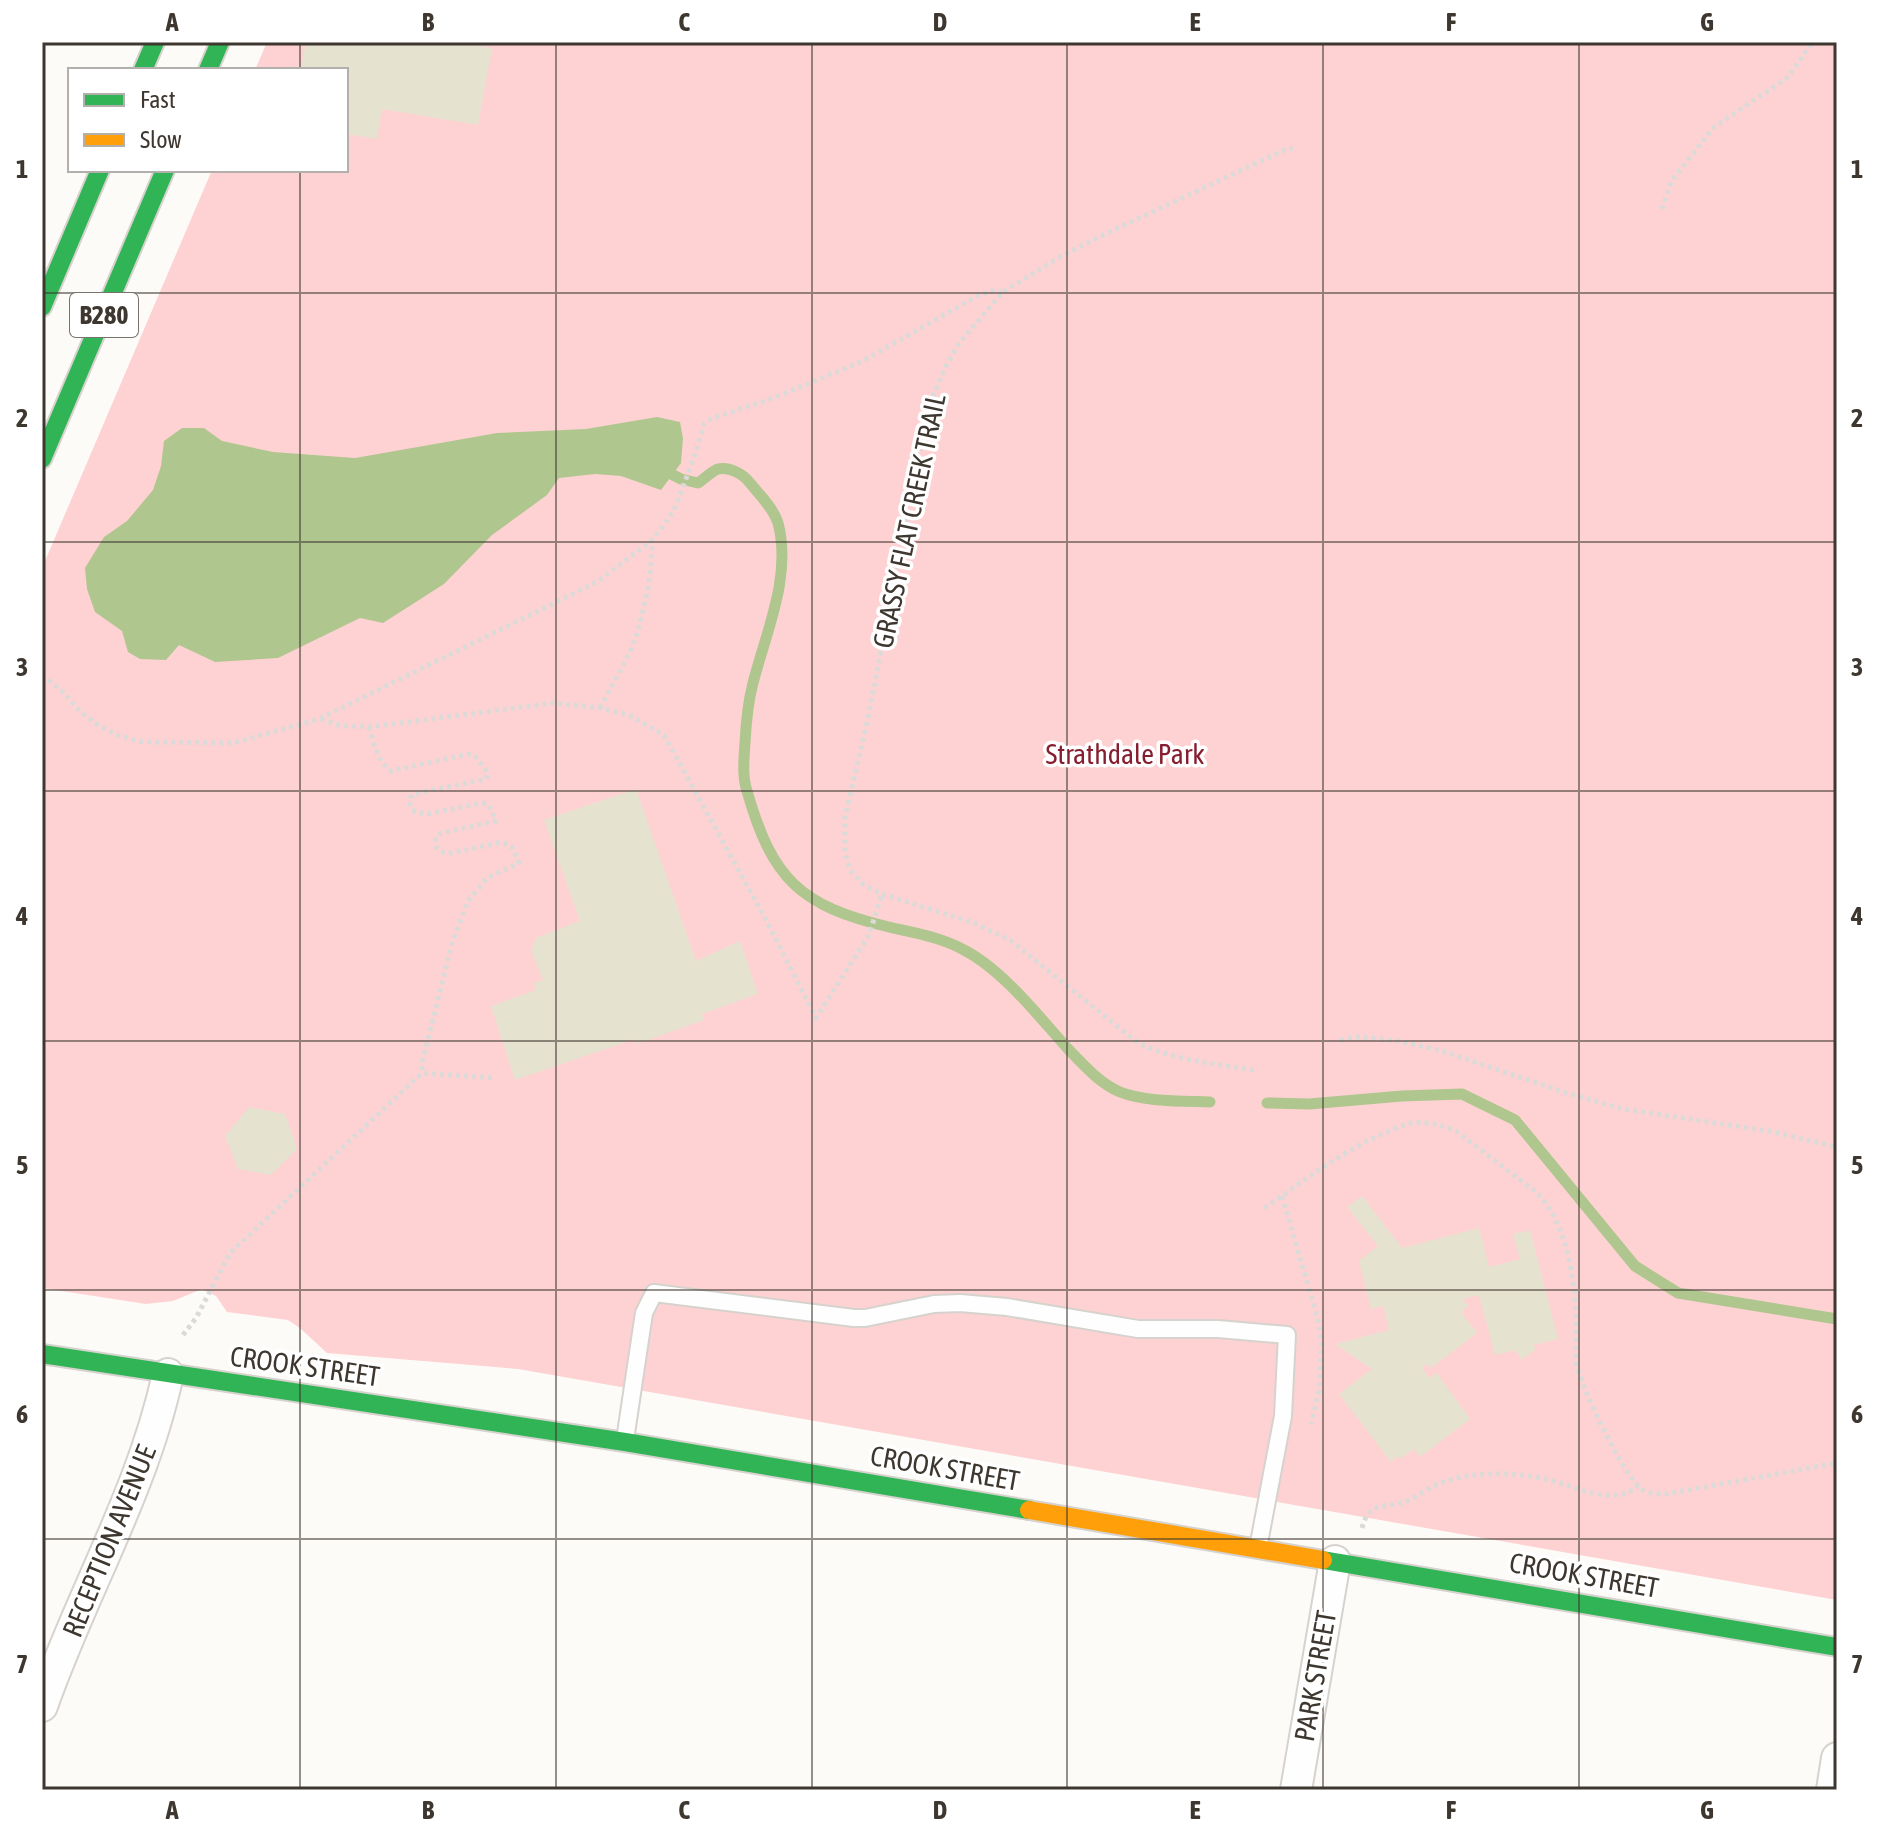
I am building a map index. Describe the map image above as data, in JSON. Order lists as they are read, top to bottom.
{
  "streets": {
    "street": [
      "B280",
      "CROOK STREET",
      "RECEPTION AVENUE",
      "PARK STREET"
    ],
    "path": ["GRASSY FLAT CREEK TRAIL"]
  },
  "crossings": [
    ["CROOK STREET", "RECEPTION AVENUE"],
    ["CROOK STREET", "PARK STREET"]
  ],
  "parks": ["Strathdale Park"],
  "legend": ["Fast", "Slow"],
  "grid": {
    "columns": [
      "A",
      "B",
      "C",
      "D",
      "E",
      "F",
      "G"
    ],
    "rows": [
      "1",
      "2",
      "3",
      "4",
      "5",
      "6",
      "7"
    ]
  }
}
